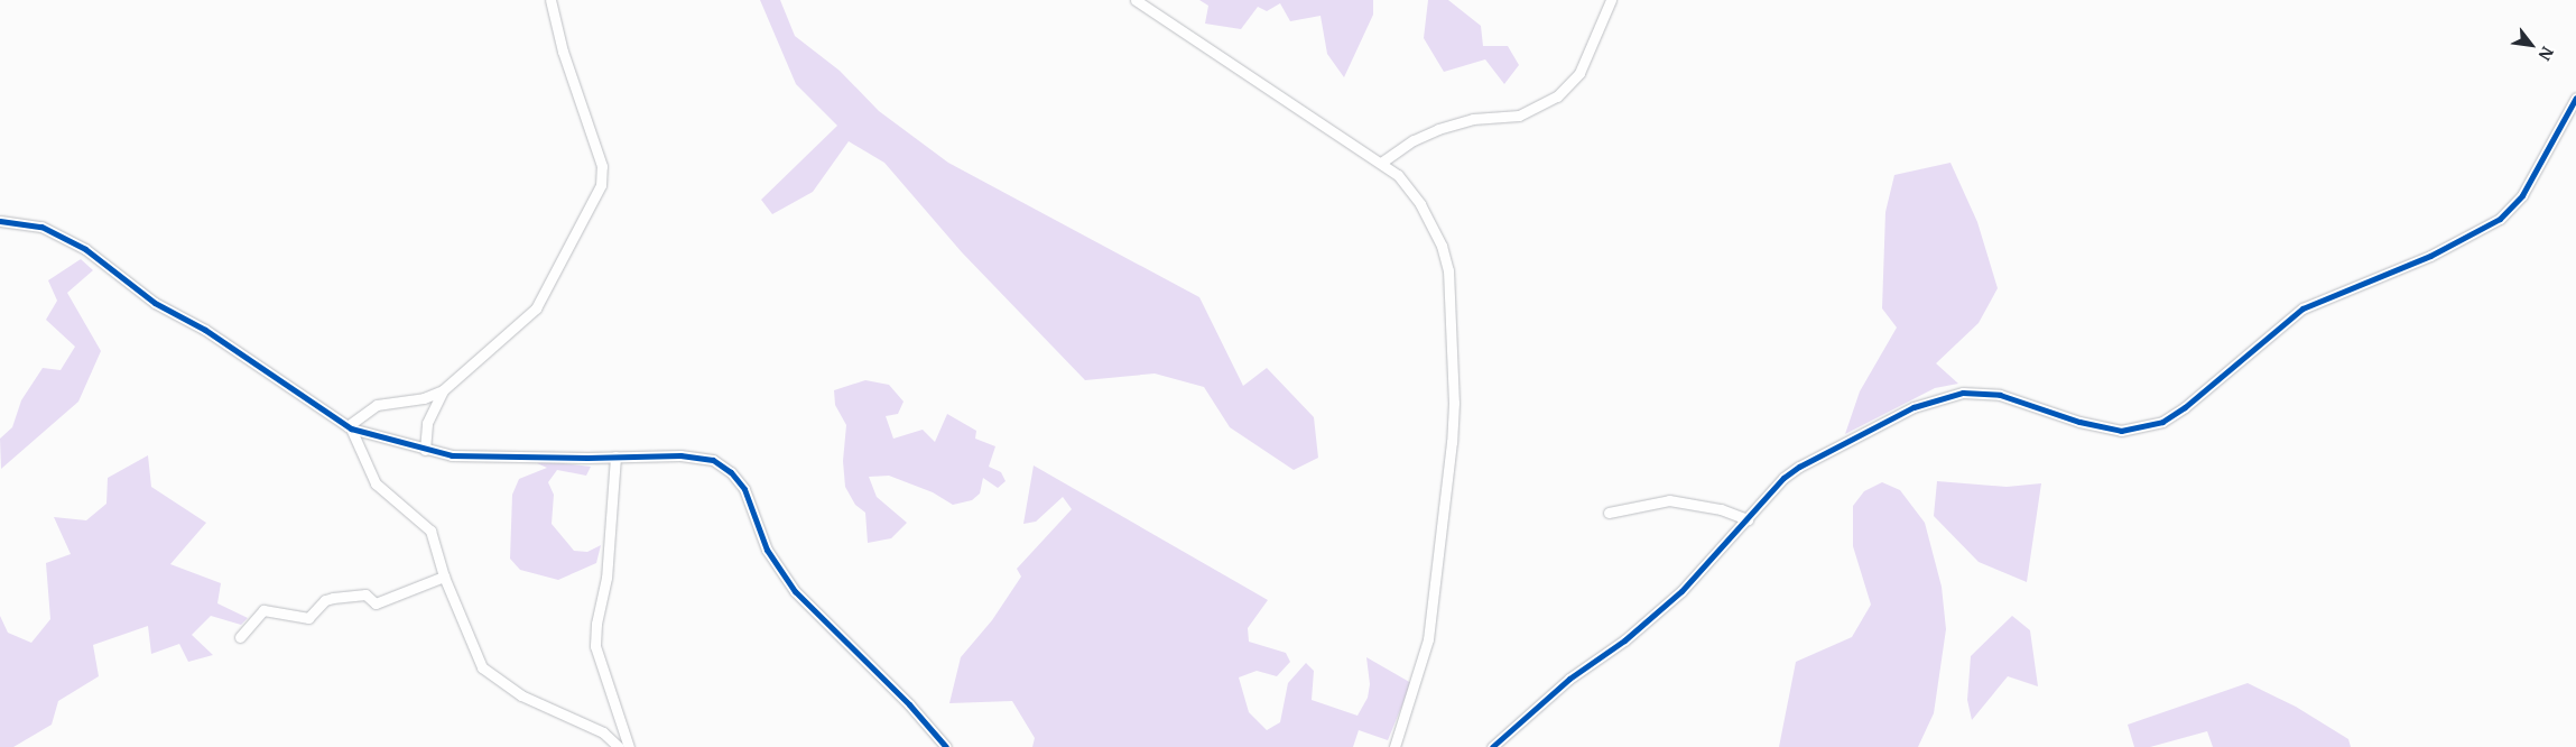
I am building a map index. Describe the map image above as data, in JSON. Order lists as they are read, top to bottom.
{
  "north": "bottom right"
}
